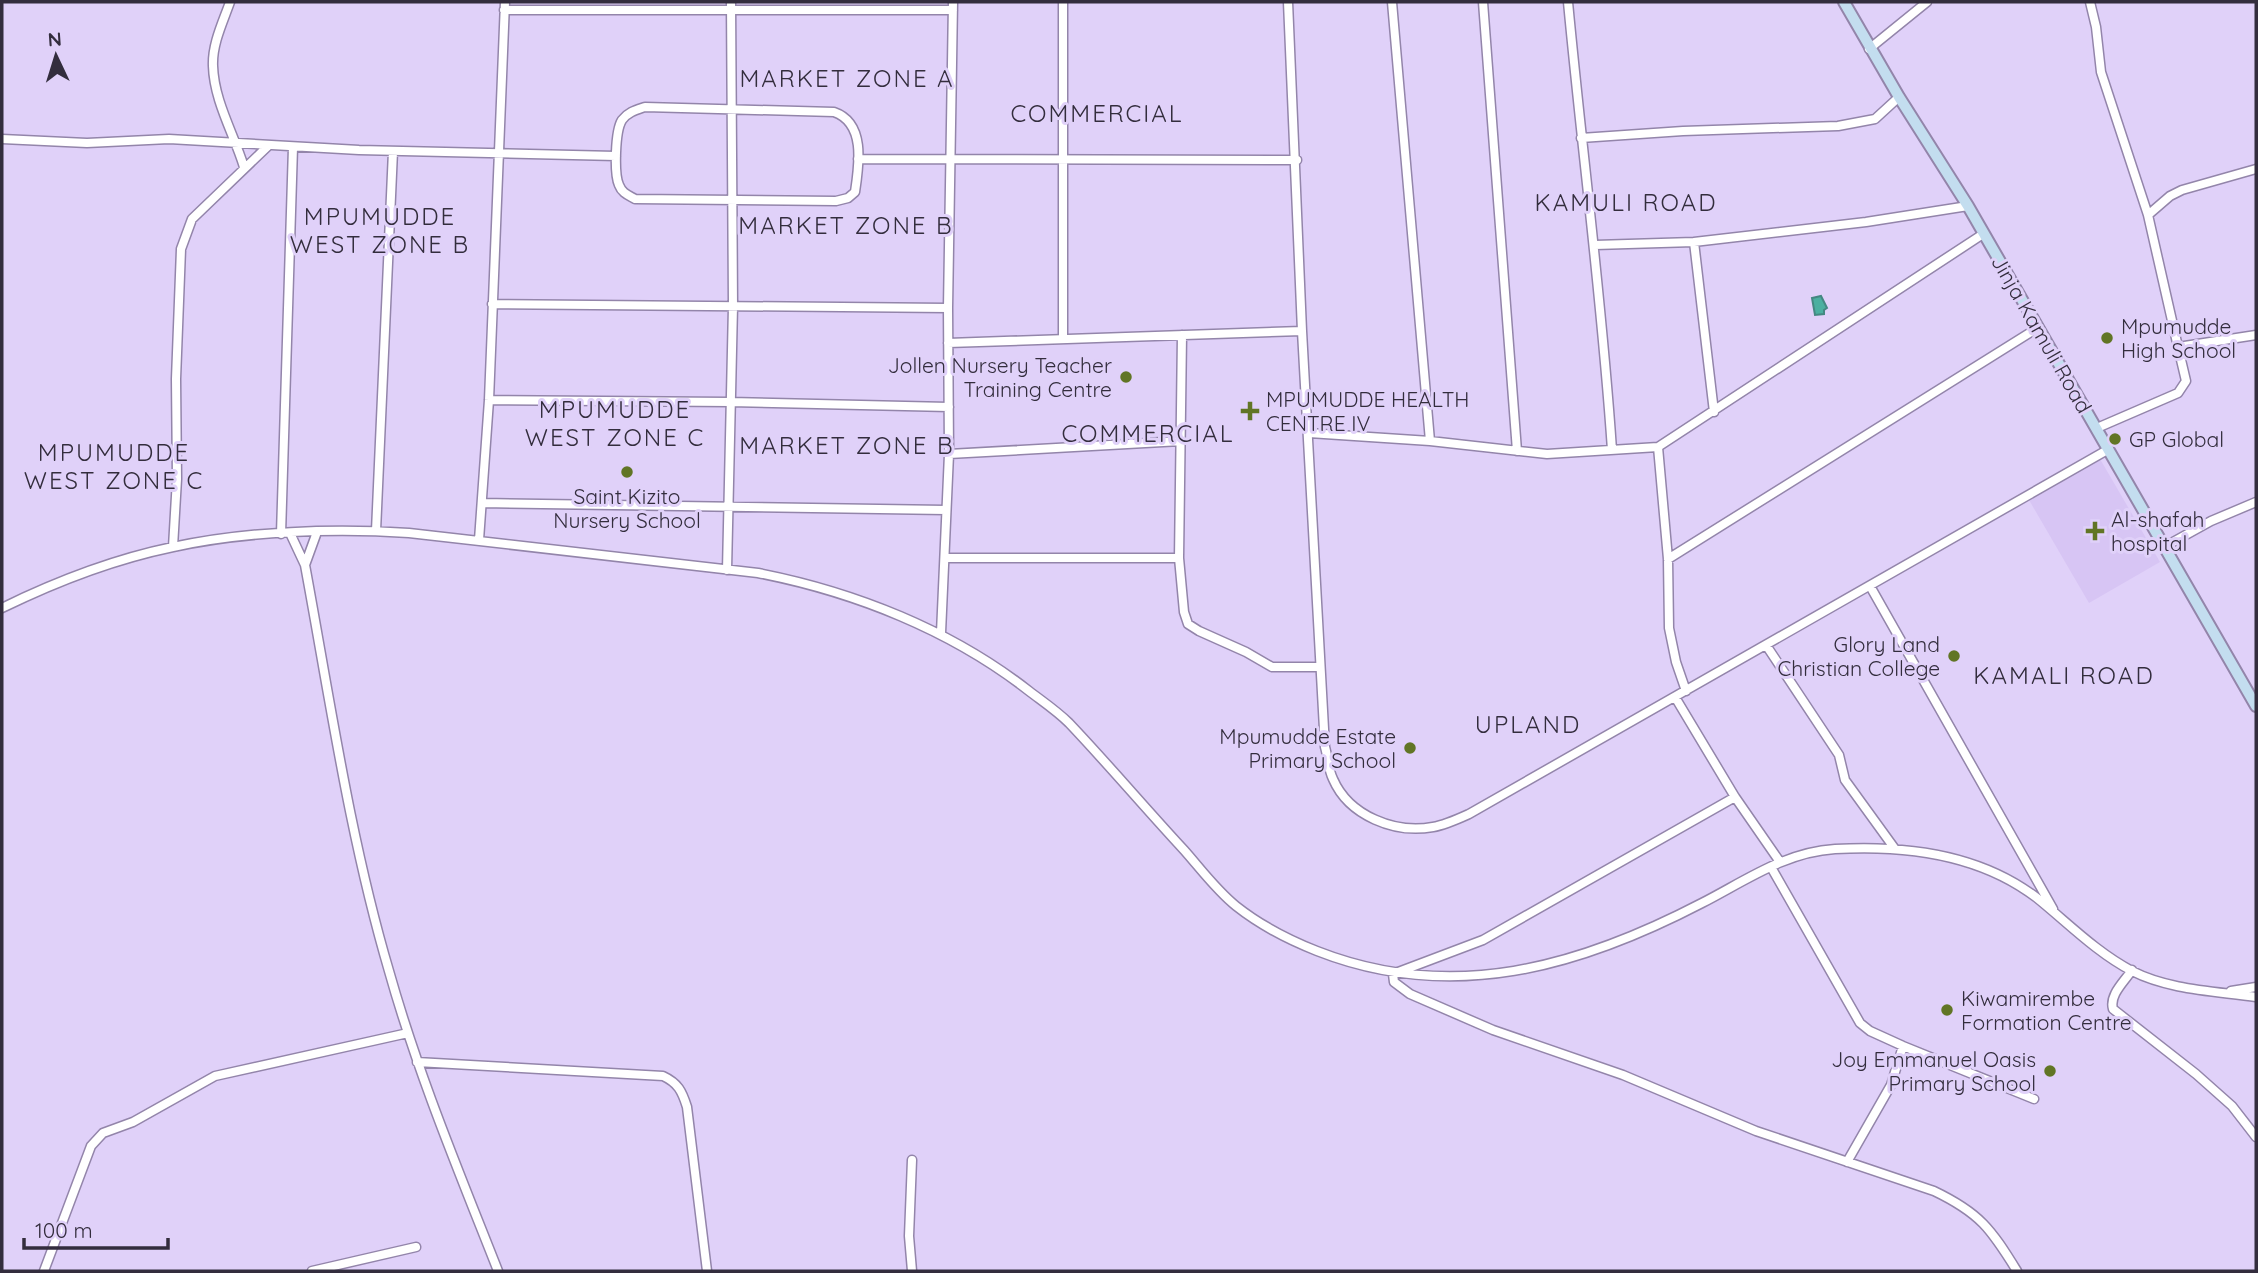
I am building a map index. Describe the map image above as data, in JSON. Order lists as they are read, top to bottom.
{
  "streets": {
    "main road": ["Jinja Kamuli Road"]
  },
  "districts": [
    "MARKET ZONE A",
    "COMMERCIAL",
    "KAMULI ROAD",
    "MPUMUDDE WEST ZONE B",
    "MARKET ZONE B",
    "MPUMUDDE WEST ZONE C",
    "COMMERCIAL",
    "MARKET ZONE B",
    "MPUMUDDE WEST ZONE C",
    "KAMALI ROAD",
    "UPLAND"
  ],
  "places": {
    "other": [
      "Mpumudde High School",
      "Jollen Nursery Teacher Training Centre",
      "GP Global",
      "Saint Kizito Nursery School",
      "Glory Land Christian College",
      "Mpumudde Estate Primary School",
      "Kiwamirembe Formation Centre",
      "Joy Emmanuel Oasis Primary School"
    ],
    "health": ["MPUMUDDE HEALTH CENTRE IV", "Al-shafah hospital"]
  },
  "scale_bar": "100 m",
  "north": "top"
}
